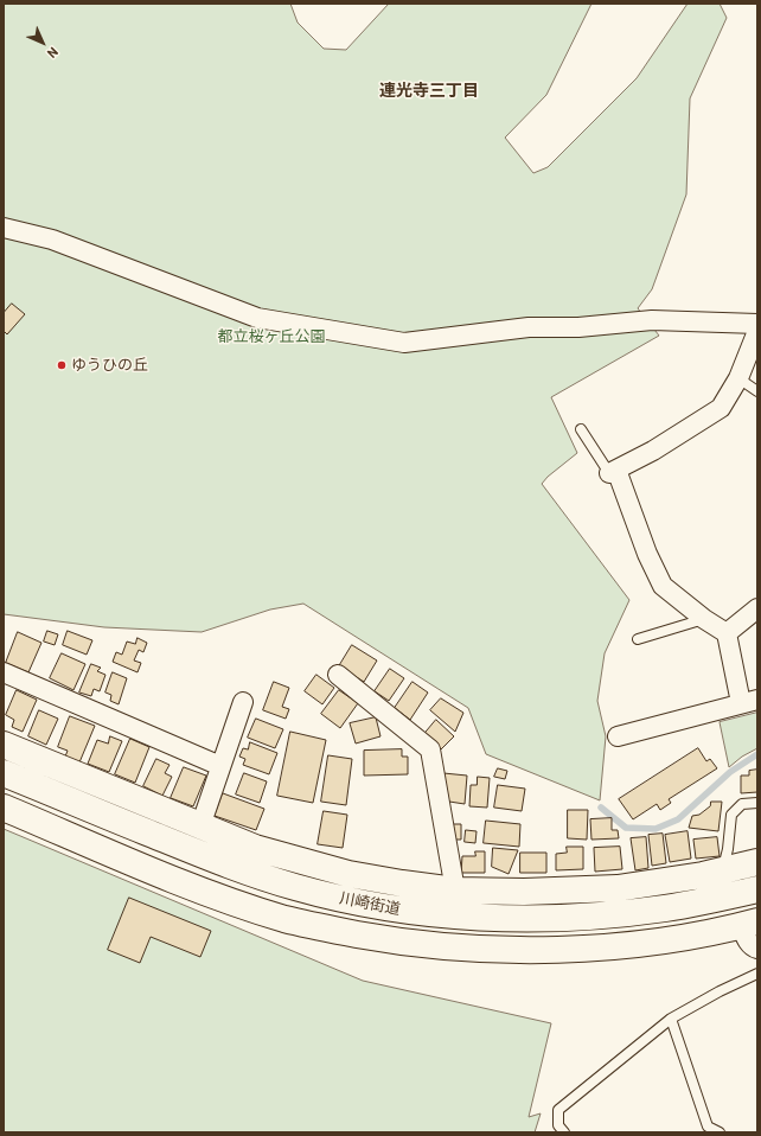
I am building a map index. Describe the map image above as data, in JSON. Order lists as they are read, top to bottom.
{
  "streets": {
    "main road": ["川崎街道"]
  },
  "districts": ["連光寺三丁目"],
  "parks": ["都立桜ヶ丘公園"],
  "places": ["ゆうひの丘"],
  "north": "bottom right"
}
